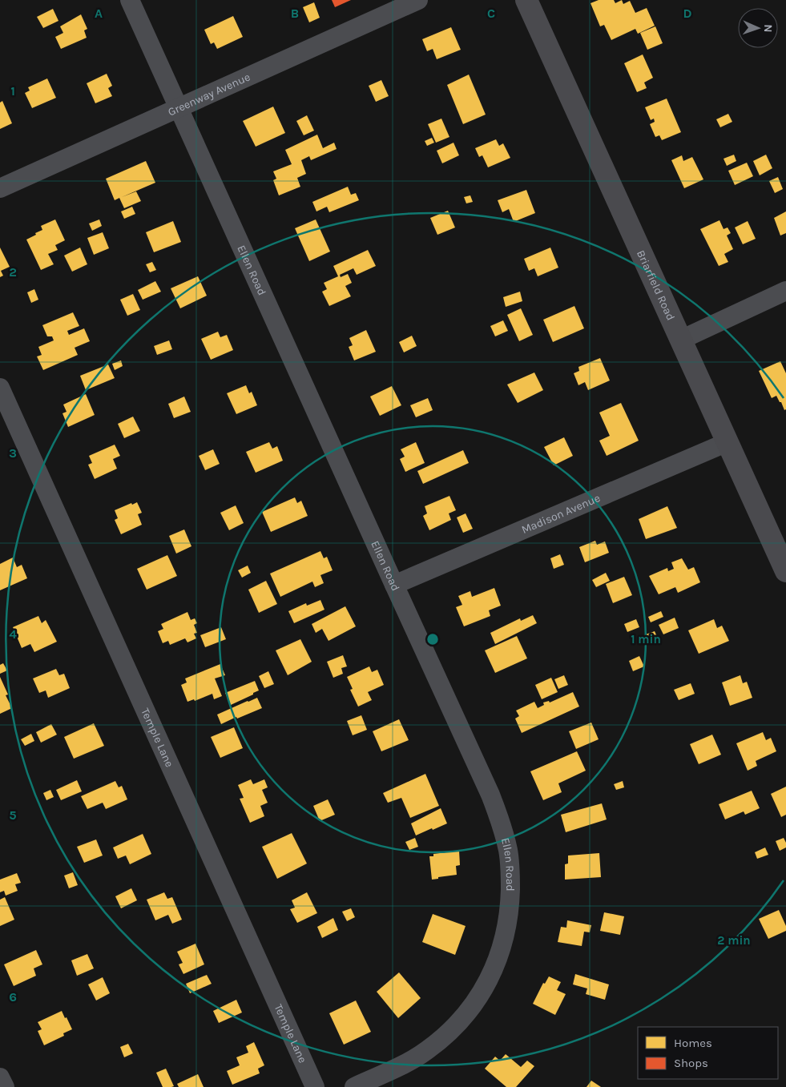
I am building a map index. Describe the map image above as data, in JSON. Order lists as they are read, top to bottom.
{
  "streets": {
    "main road": ["Briarfield Road"],
    "street": [
      "Greenway Avenue",
      "Ellen Road",
      "Madison Avenue",
      "Temple Lane"
    ]
  },
  "crossings": [
    ["Greenway Avenue", "Ellen Road"],
    ["Ellen Road", "Madison Avenue"],
    ["Briarfield Road", "Madison Avenue"]
  ],
  "legend": ["Homes", "Shops"],
  "north": "right",
  "grid": {
    "columns": [
      "A",
      "B",
      "C",
      "D"
    ],
    "rows": [
      "1",
      "2",
      "3",
      "4",
      "5",
      "6"
    ]
  },
  "rings": ["1 min", "2 min"]
}
